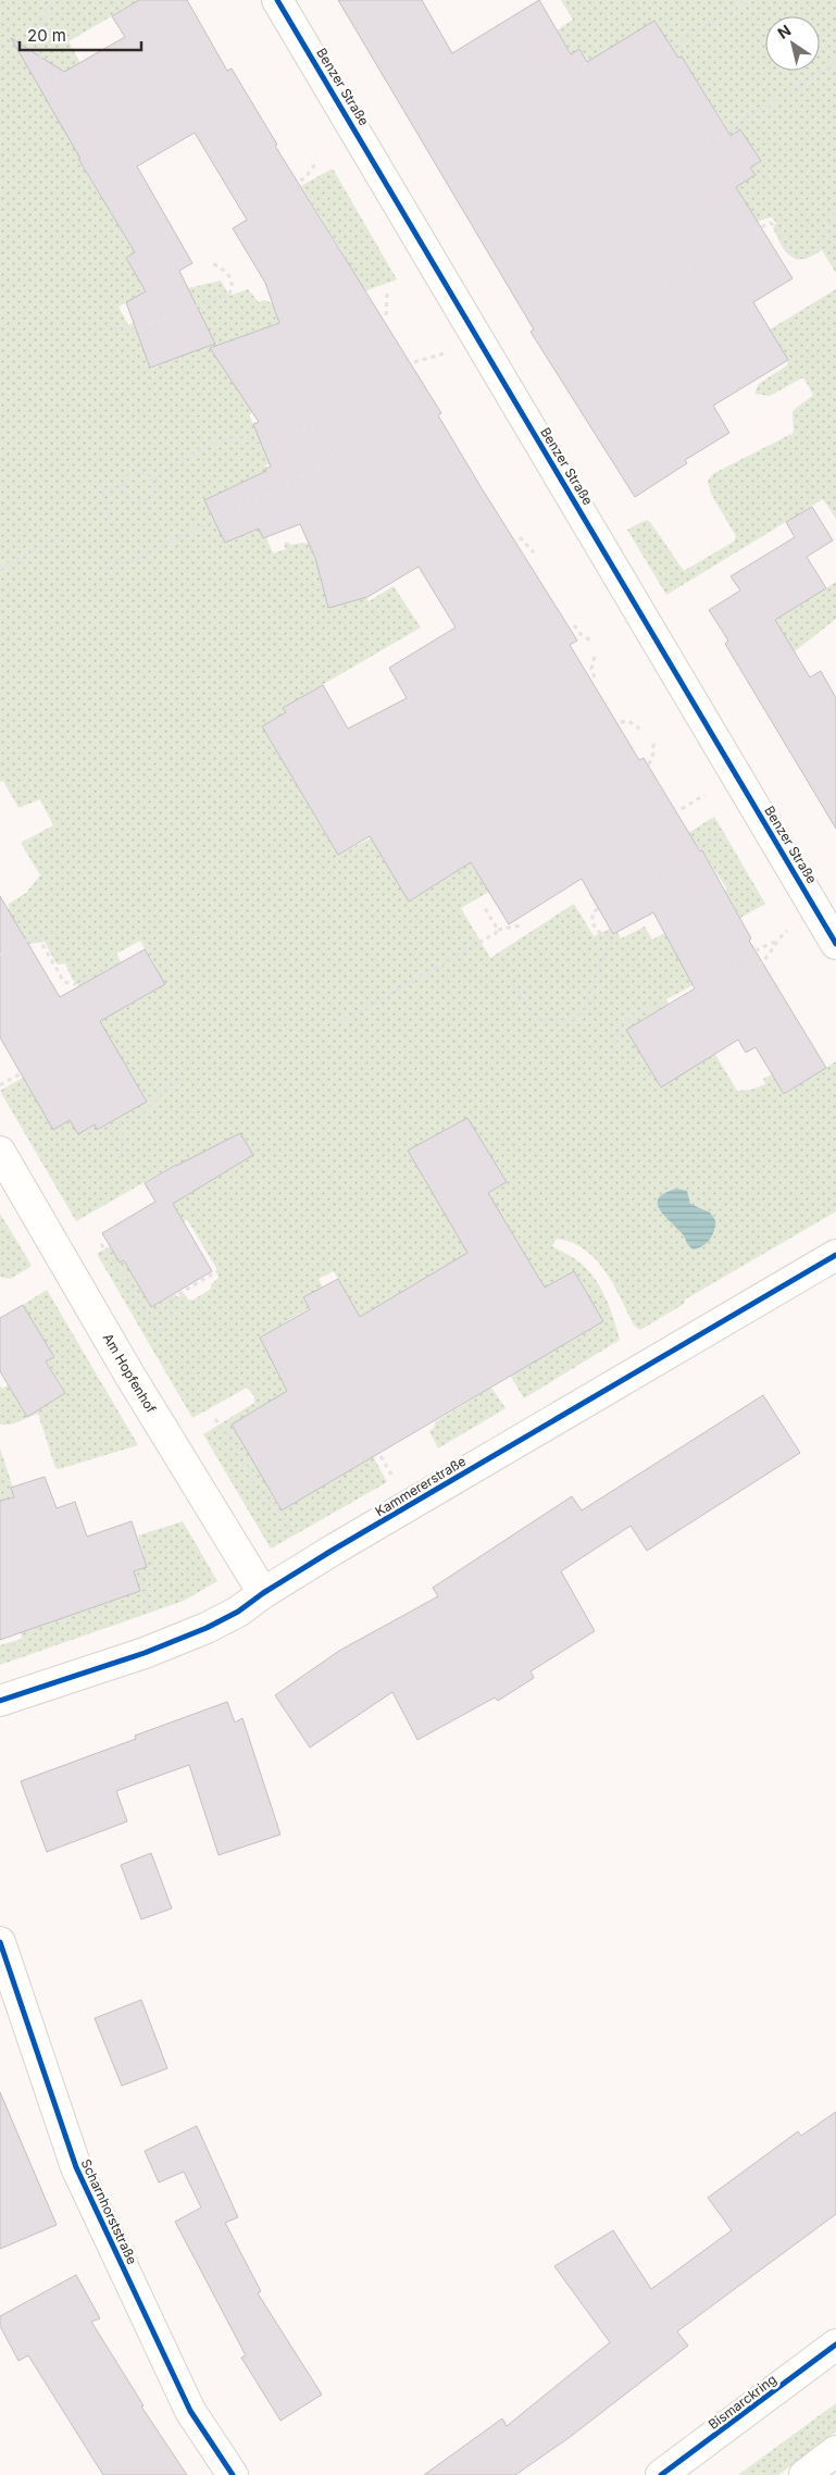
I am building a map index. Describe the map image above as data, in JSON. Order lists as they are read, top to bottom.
{
  "streets": {
    "street": [
      "Benzer Straße",
      "Am Hopfenhof",
      "Kammererstraße",
      "Scharnhorststraße",
      "Bismarckring"
    ]
  },
  "crossings": [
    ["Am Hopfenhof", "Kammererstraße"]
  ],
  "scale_bar": "20 m",
  "north": "top left"
}
